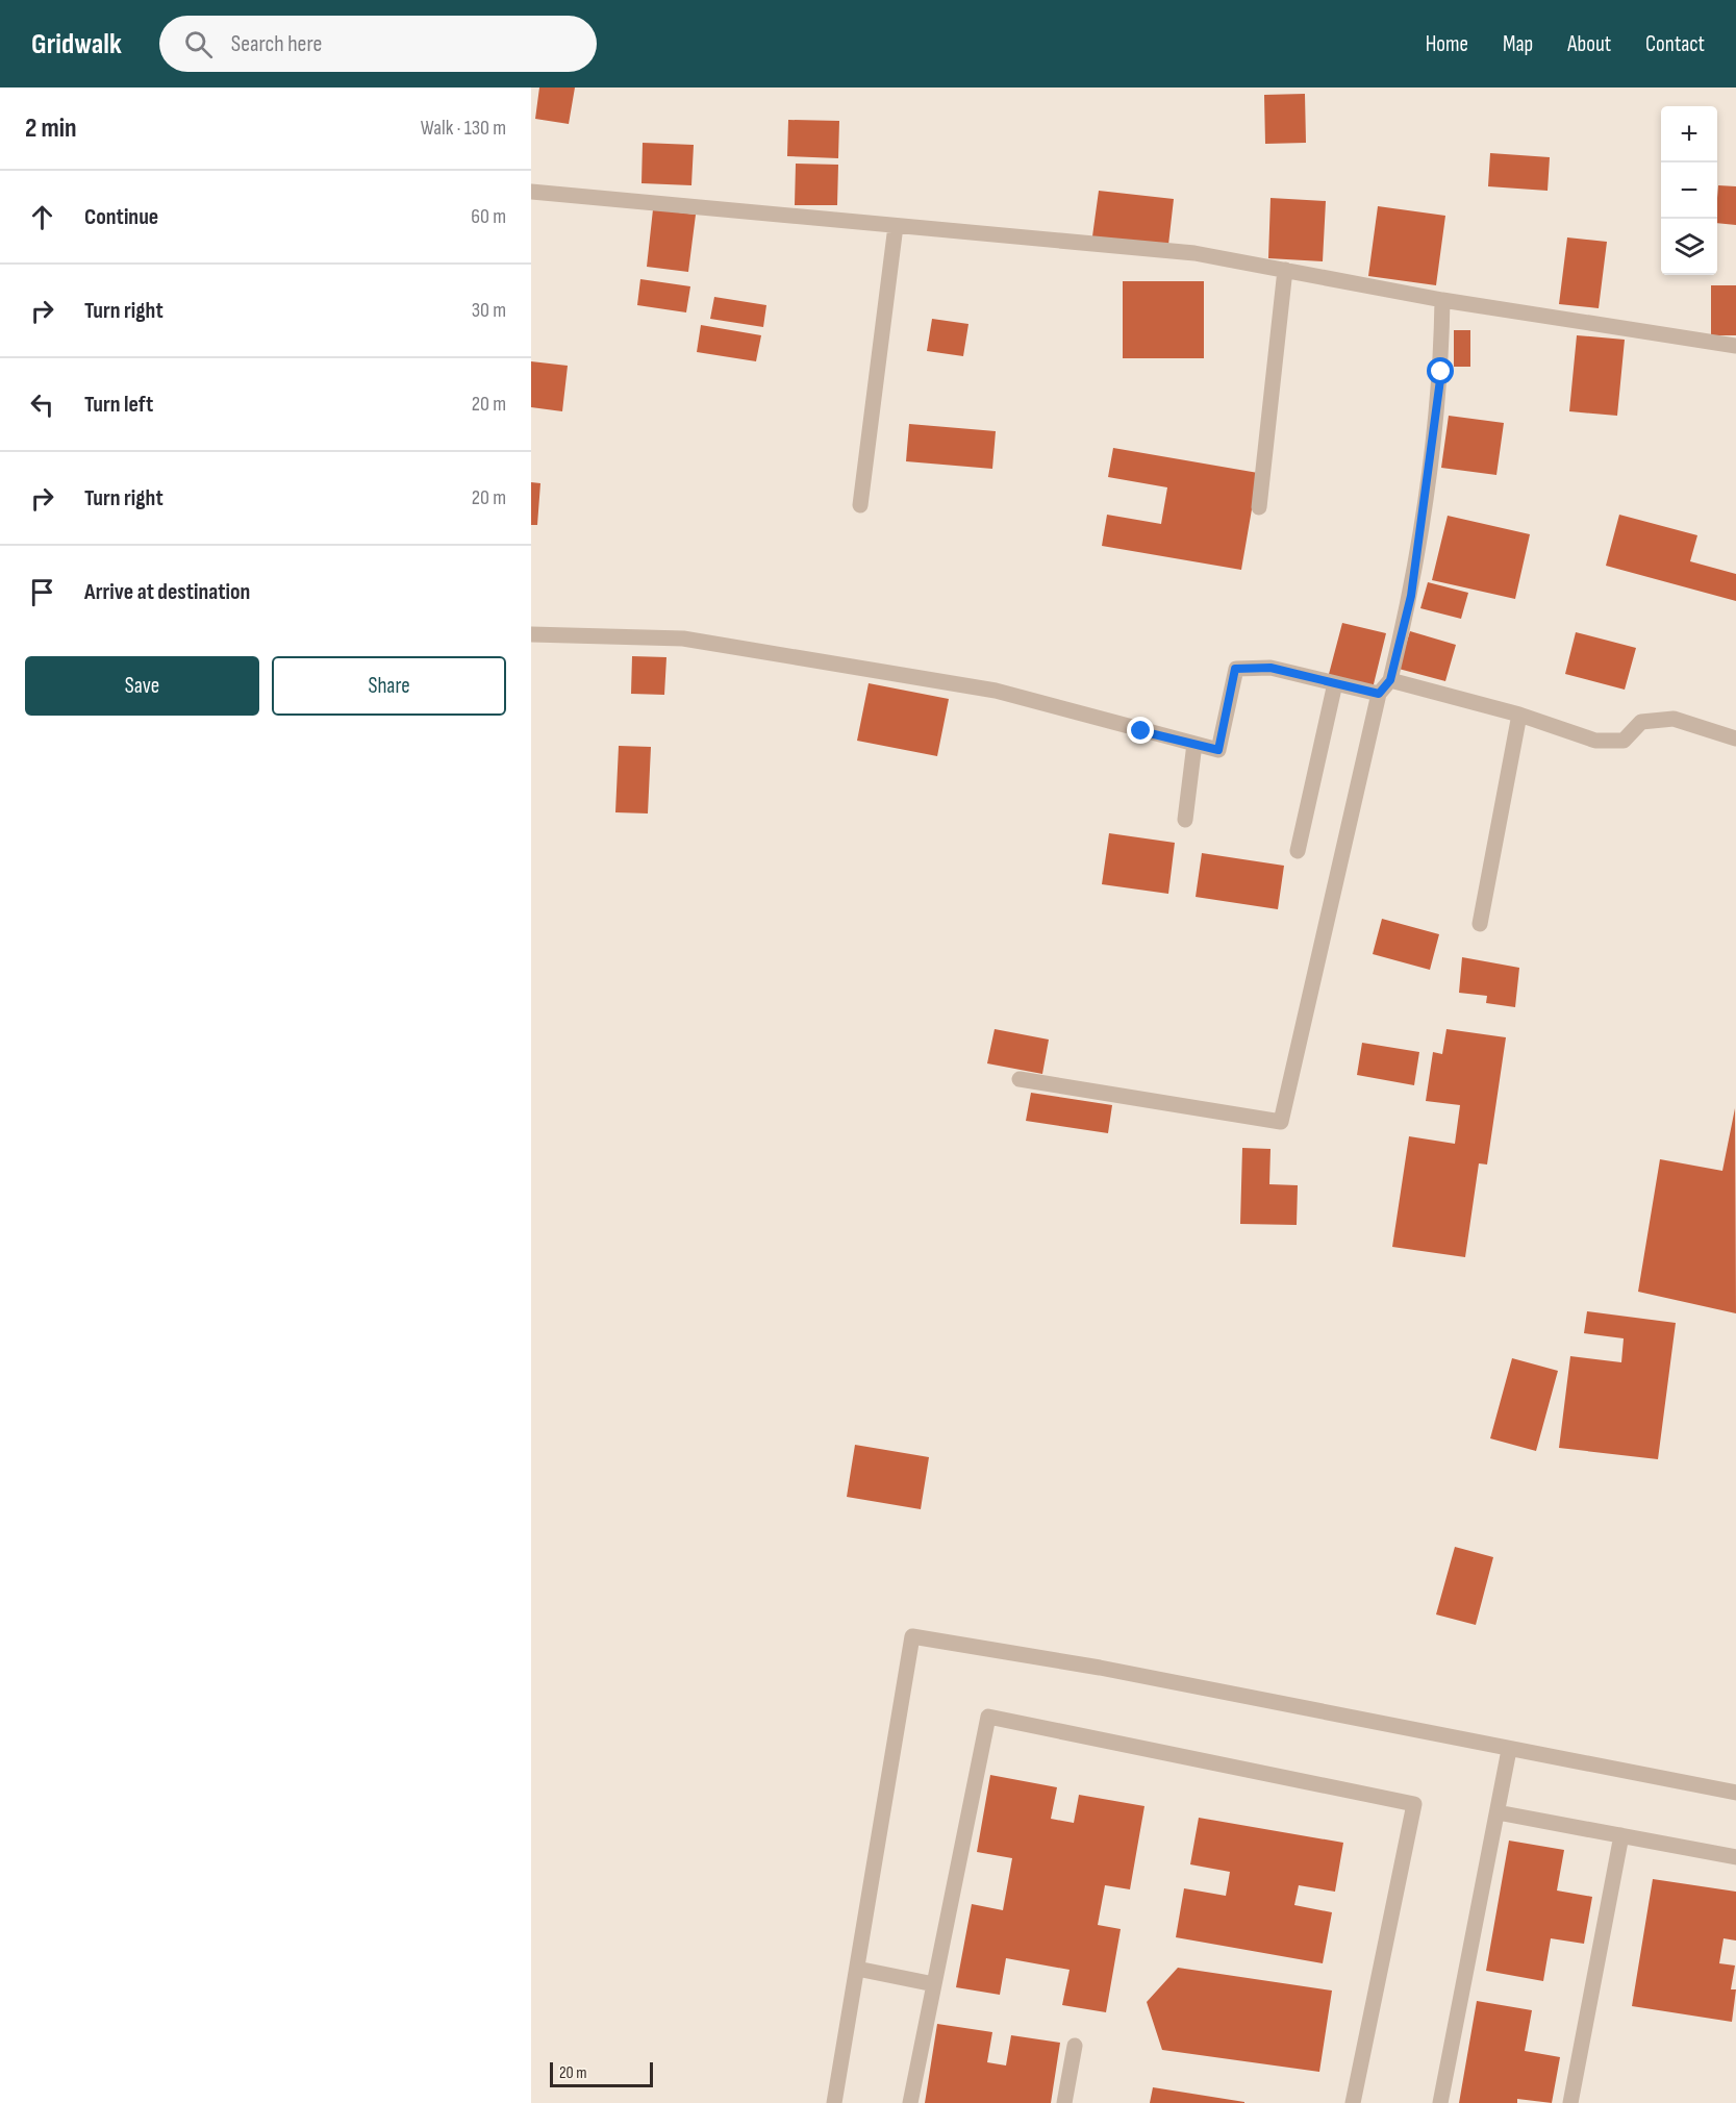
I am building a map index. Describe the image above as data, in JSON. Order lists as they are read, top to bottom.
{
  "scale_bar": "20 m",
  "page": {
    "header": "Gridwalk",
    "search": "Search here",
    "nav": [
      "Home",
      "Map",
      "About",
      "Contact"
    ],
    "heading": ["2 min", "Walk · 130 m"],
    "map_buttons": ["+", "−"],
    "list": [
      ["Continue", "60 m"],
      ["Turn right", "30 m"],
      ["Turn left", "20 m"],
      ["Turn right", "20 m"],
      "Arrive at destination"
    ],
    "buttons": ["Save", "Share"],
    "scale": "20 m"
  }
}
